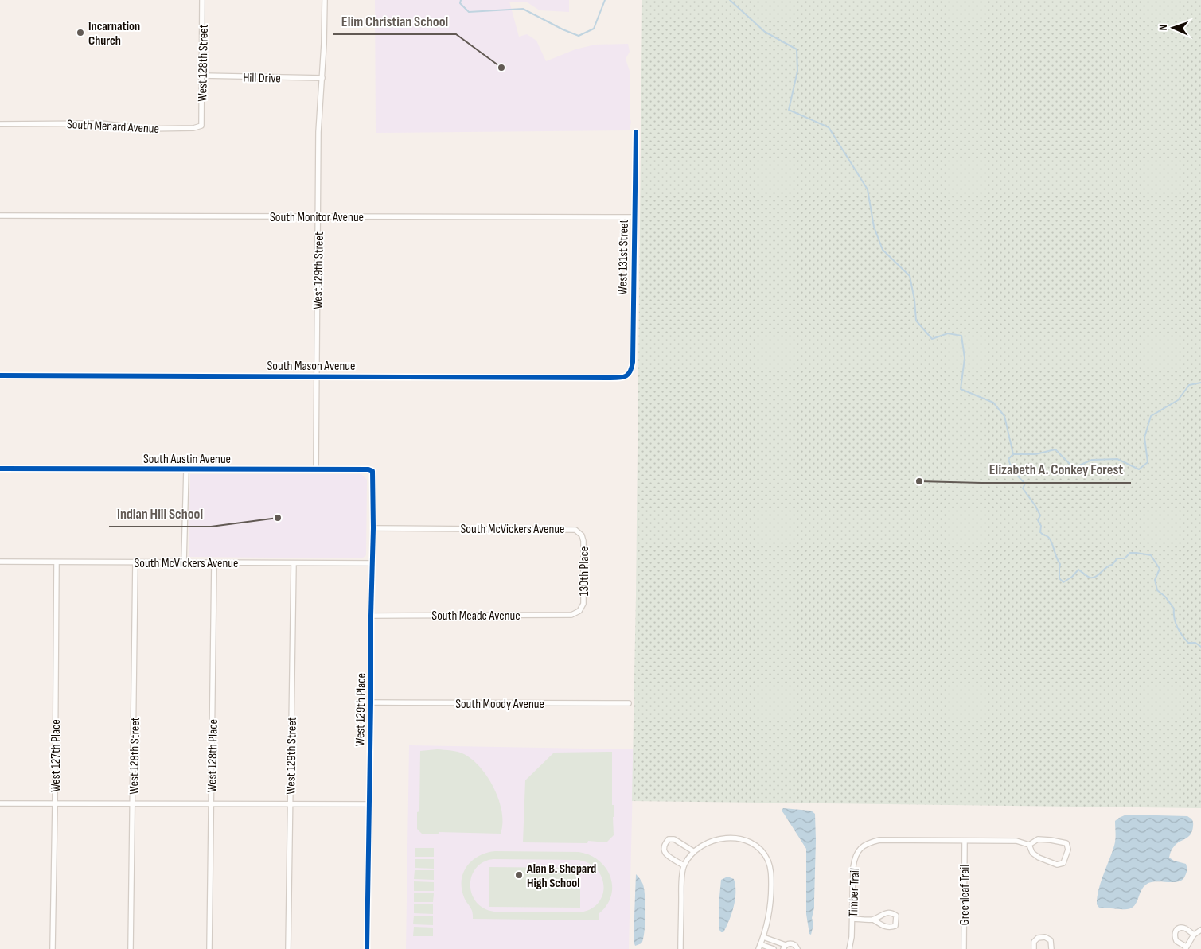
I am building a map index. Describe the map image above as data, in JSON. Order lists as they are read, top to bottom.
{
  "streets": {
    "street": [
      "West 128th Street",
      "Hill Drive",
      "South Menard Avenue",
      "South Monitor Avenue",
      "West 131st Street",
      "West 129th Street",
      "South Mason Avenue",
      "South Austin Avenue",
      "South McVickers Avenue",
      "130th Place",
      "South Meade Avenue",
      "South Moody Avenue",
      "West 129th Place",
      "West 127th Place",
      "West 128th Place",
      "Timber Trail",
      "Greenleaf Trail"
    ]
  },
  "crossings": [
    ["West 128th Street", "Hill Drive"],
    ["West 128th Street", "South Menard Avenue"],
    ["West 128th Street", "South McVickers Avenue"],
    ["Hill Drive", "West 129th Street"],
    ["South Monitor Avenue", "West 131st Street"],
    ["South Monitor Avenue", "West 129th Street"],
    ["West 131st Street", "South Mason Avenue"],
    ["West 129th Street", "South Mason Avenue"],
    ["West 129th Street", "South Austin Avenue"],
    ["West 129th Street", "South McVickers Avenue"],
    ["South Austin Avenue", "West 129th Place"],
    ["South McVickers Avenue", "130th Place"],
    ["South McVickers Avenue", "West 129th Place"],
    ["South McVickers Avenue", "West 127th Place"],
    ["South McVickers Avenue", "West 128th Place"],
    ["130th Place", "South Meade Avenue"],
    ["South Meade Avenue", "West 129th Place"],
    ["South Moody Avenue", "West 129th Place"],
    ["Timber Trail", "Greenleaf Trail"]
  ],
  "places": [
    "Incarnation Church",
    "Elim Christian School",
    "Elizabeth A. Conkey Forest",
    "Indian Hill School",
    "Alan B. Shepard High School"
  ],
  "north": "left"
}
